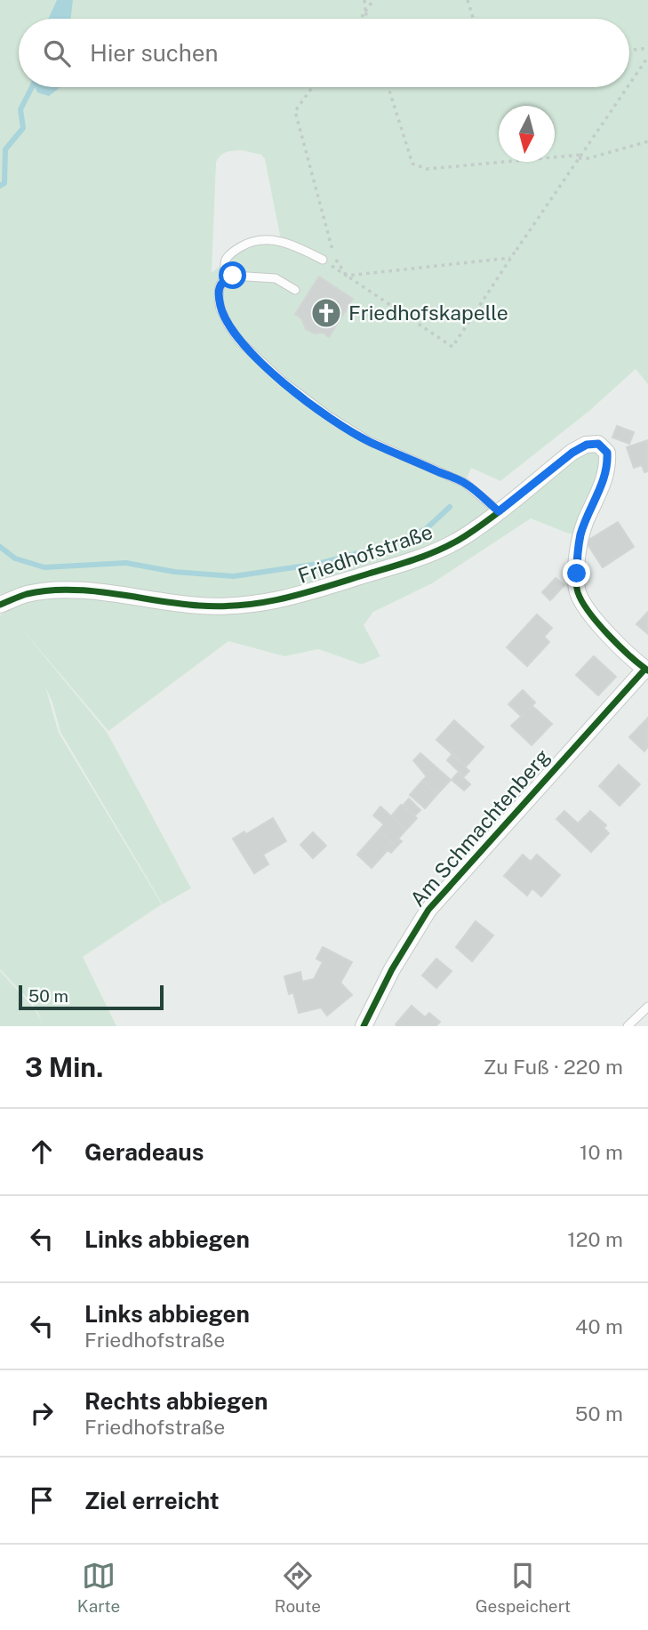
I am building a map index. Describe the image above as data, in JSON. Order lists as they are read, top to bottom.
{
  "streets": {
    "street": ["Friedhofstraße", "Am Schmachtenberg"]
  },
  "crossings": [
    ["Friedhofstraße", "Am Schmachtenberg"]
  ],
  "places": {
    "church": ["Friedhofskapelle"]
  },
  "scale_bar": "50 m",
  "north": "bottom",
  "page": {
    "search": "Hier suchen",
    "scale": "50 m",
    "heading": ["3 Min.", "Zu Fuß · 220 m"],
    "list": [
      ["Geradeaus", "10 m"],
      ["Links abbiegen", "120 m"],
      ["Links abbiegen", "Friedhofstraße", "40 m"],
      ["Rechts abbiegen", "Friedhofstraße", "50 m"],
      "Ziel erreicht"
    ],
    "nav": ["Karte", "Route", "Gespeichert"]
  }
}
